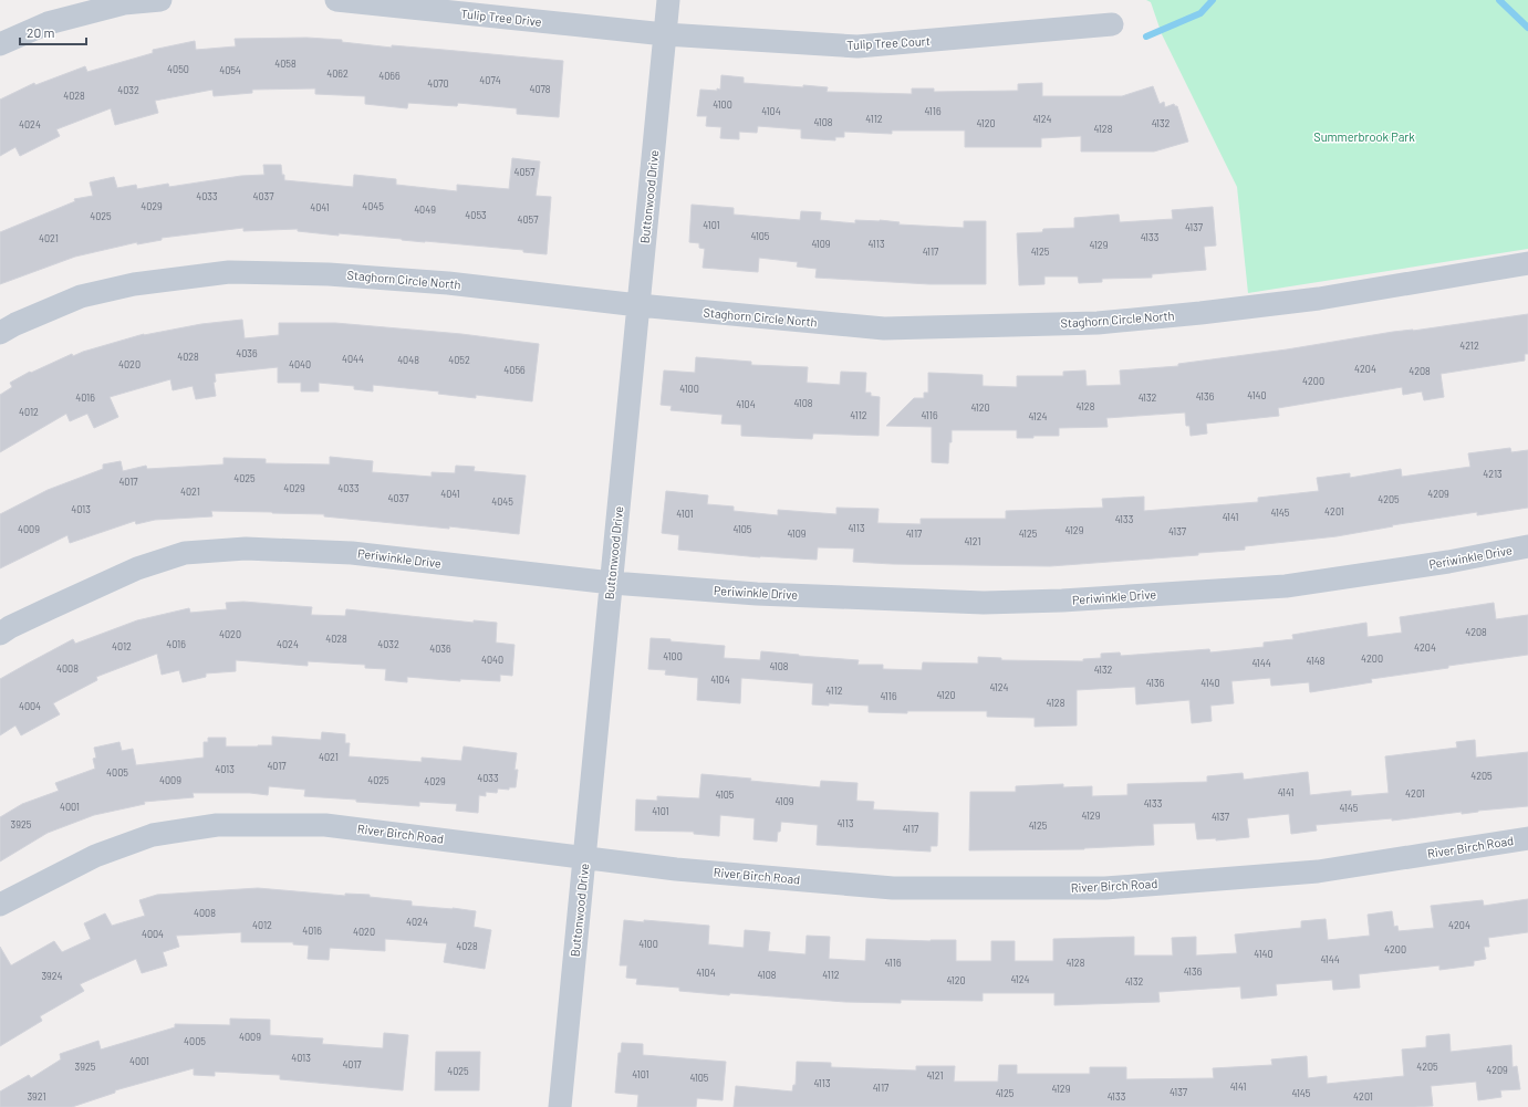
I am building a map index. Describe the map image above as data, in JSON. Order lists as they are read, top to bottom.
{
  "streets": {
    "street": [
      "Tulip Tree Drive",
      "Tulip Tree Court",
      "Buttonwood Drive",
      "Staghorn Circle North",
      "Periwinkle Drive",
      "River Birch Road"
    ]
  },
  "crossings": [
    ["Tulip Tree Drive", "Tulip Tree Court"],
    ["Tulip Tree Drive", "Buttonwood Drive"],
    ["Tulip Tree Court", "Buttonwood Drive"],
    ["Buttonwood Drive", "Staghorn Circle North"],
    ["Buttonwood Drive", "Periwinkle Drive"],
    ["Buttonwood Drive", "River Birch Road"]
  ],
  "parks": ["Summerbrook Park"],
  "house_numbers": [
    "4058",
    "4050",
    "4054",
    "4062",
    "4066",
    "4074",
    "4070",
    "4078",
    "4032",
    "4028",
    "4100",
    "4104",
    "4116",
    "4112",
    "4124",
    "4108",
    "4120",
    "4132",
    "4024",
    "4128",
    "4057",
    "4033",
    "4037",
    "4029",
    "4045",
    "4041",
    "4049",
    "4053",
    "4025",
    "4057",
    "4101",
    "4137",
    "4105",
    "4133",
    "4021",
    "4109",
    "4113",
    "4129",
    "4117",
    "4125",
    "4212",
    "4036",
    "4028",
    "4044",
    "4048",
    "4052",
    "4020",
    "4040",
    "4204",
    "4056",
    "4208",
    "4200",
    "4100",
    "4140",
    "4136",
    "4016",
    "4132",
    "4108",
    "4104",
    "4128",
    "4120",
    "4012",
    "4112",
    "4116",
    "4124",
    "4213",
    "4025",
    "4017",
    "4029",
    "4033",
    "4021",
    "4041",
    "4209",
    "4037",
    "4205",
    "4045",
    "4013",
    "4201",
    "4145",
    "4101",
    "4141",
    "4133",
    "4113",
    "4009",
    "4105",
    "4129",
    "4137",
    "4109",
    "4117",
    "4125",
    "4121",
    "4208",
    "4020",
    "4028",
    "4016",
    "4024",
    "4032",
    "4012",
    "4204",
    "4036",
    "4100",
    "4200",
    "4040",
    "4148",
    "4144",
    "4108",
    "4008",
    "4132",
    "4104",
    "4136",
    "4140",
    "4124",
    "4112",
    "4120",
    "4116",
    "4128",
    "4004",
    "4021",
    "4017",
    "4013",
    "4005",
    "4205",
    "4033",
    "4009",
    "4025",
    "4029",
    "4141",
    "4201",
    "4105",
    "4109",
    "4133",
    "4001",
    "4145",
    "4101",
    "4129",
    "4137",
    "4113",
    "3925",
    "4125",
    "4117",
    "4008",
    "4024",
    "4012",
    "4204",
    "4016",
    "4020",
    "4004",
    "4100",
    "4028",
    "4200",
    "4140",
    "4144",
    "4116",
    "4128",
    "4136",
    "4104",
    "4108",
    "4112",
    "3924",
    "4124",
    "4120",
    "4132",
    "4009",
    "4005",
    "4013",
    "4001",
    "4017",
    "3925",
    "4205",
    "4209",
    "4025",
    "4101",
    "4121",
    "4105",
    "4113",
    "4141",
    "4117",
    "4129",
    "4137",
    "4125",
    "4145",
    "3921",
    "4133",
    "4201"
  ],
  "scale_bar": "20 m"
}
